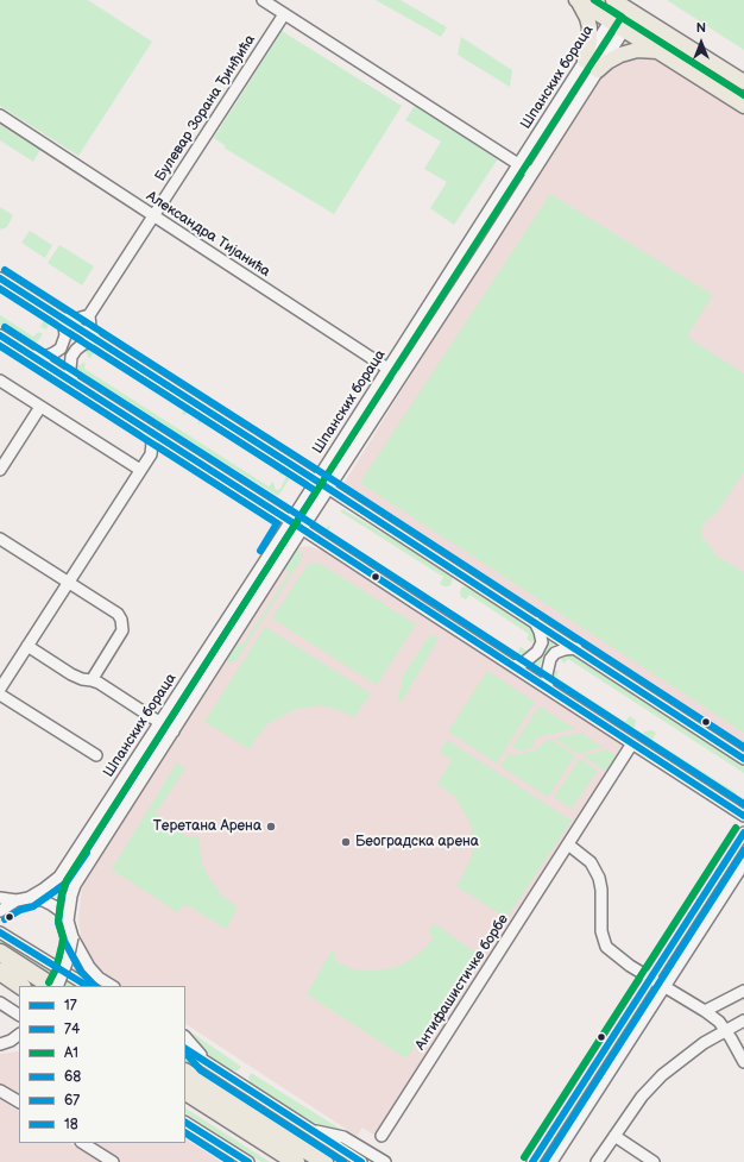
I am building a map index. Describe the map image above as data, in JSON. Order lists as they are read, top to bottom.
{
  "streets": {
    "street": [
      "Шпанских бораца",
      "Булевар Зорана Ђинђића",
      "Александра Тијанића",
      "Антифашистичке борбе"
    ]
  },
  "crossings": [
    ["Шпанских бораца", "Александра Тијанића"],
    ["Булевар Зорана Ђинђића", "Александра Тијанића"]
  ],
  "places": ["Теретана Арена", "Београдска арена"],
  "lines": [
    "transit line A1",
    "transit line 68",
    "transit line 17",
    "transit line 74",
    "transit line 67",
    "transit line 18"
  ],
  "legend": [
    "17",
    "74",
    "A1",
    "68",
    "67",
    "18"
  ],
  "north": "top"
}
